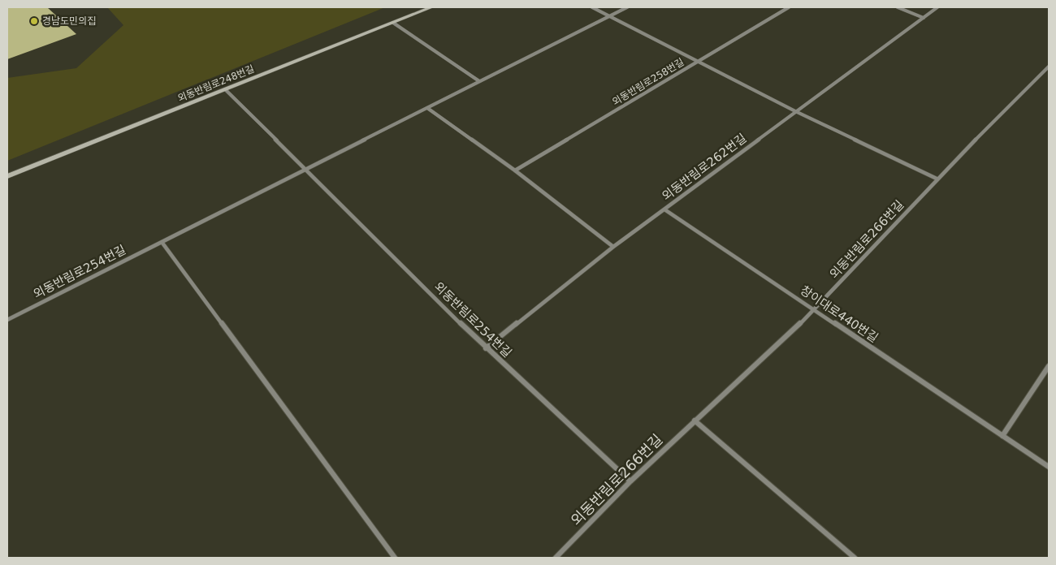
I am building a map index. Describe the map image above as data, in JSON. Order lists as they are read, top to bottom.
{
  "streets": {
    "street": [
      "외동반림로258번길",
      "외동반림로248번길",
      "외동반림로262번길",
      "외동반림로266번길",
      "외동반림로254번길",
      "창이대로440번길"
    ]
  },
  "crossings": [
    ["외동반림로262번길", "외동반림로254번길"],
    ["외동반림로262번길", "창이대로440번길"],
    ["외동반림로266번길", "외동반림로254번길"],
    ["외동반림로266번길", "창이대로440번길"]
  ],
  "places": ["경남도민의집"]
}
